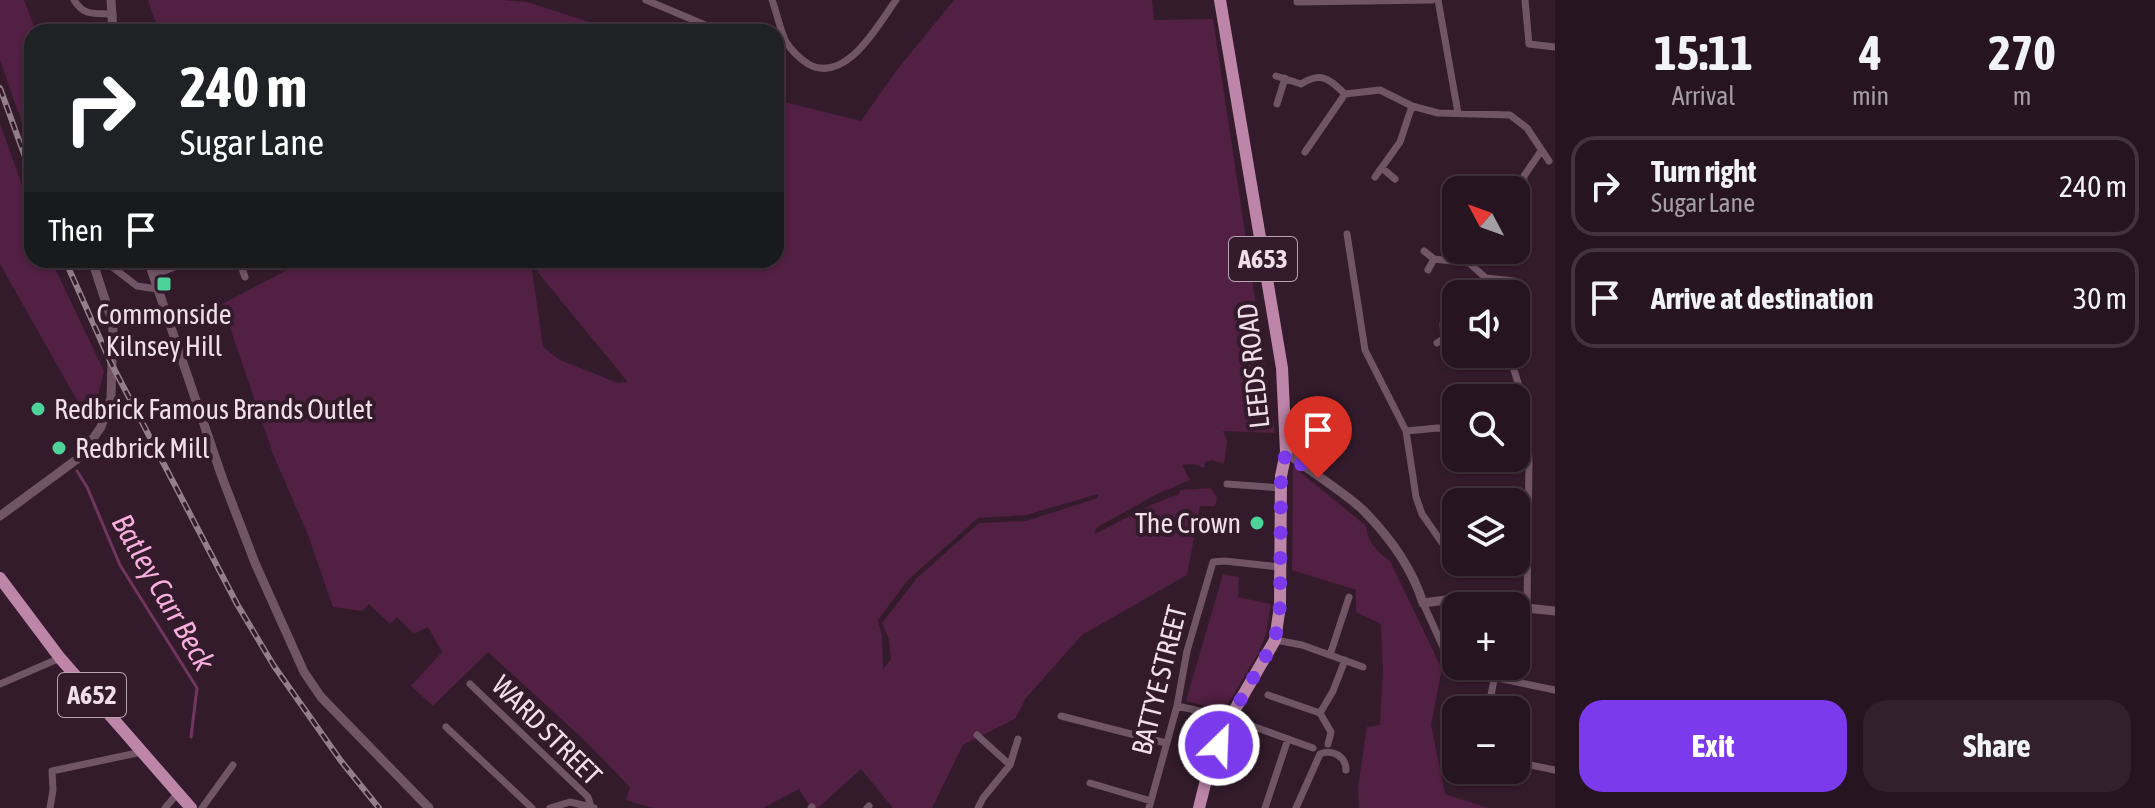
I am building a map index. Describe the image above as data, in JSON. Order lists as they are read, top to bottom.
{
  "streets": {
    "main road": ["A653", "LEEDS ROAD", "A652"],
    "street": ["BATTYE STREET", "WARD STREET"]
  },
  "crossings": [
    ["LEEDS ROAD", "BATTYE STREET"]
  ],
  "water": ["Batley Carr Beck"],
  "places": {
    "transit": ["Commonside Kilnsey Hill"],
    "other": ["Redbrick Famous Brands Outlet", "Redbrick Mill", "The Crown"]
  },
  "north": "top left",
  "page": {
    "eta": [
      "15:11",
      "Arrival",
      "4",
      "min",
      "270",
      "m"
    ],
    "turn": ["240 m", "Sugar Lane"],
    "list": [
      {
        "name": "Turn right",
        "note": "Sugar Lane",
        "value": "240 m"
      },
      {
        "name": "Arrive at destination",
        "value": "30 m"
      }
    ],
    "map_buttons": ["+", "−"],
    "then": "Then",
    "buttons": ["Exit", "Share"]
  }
}
